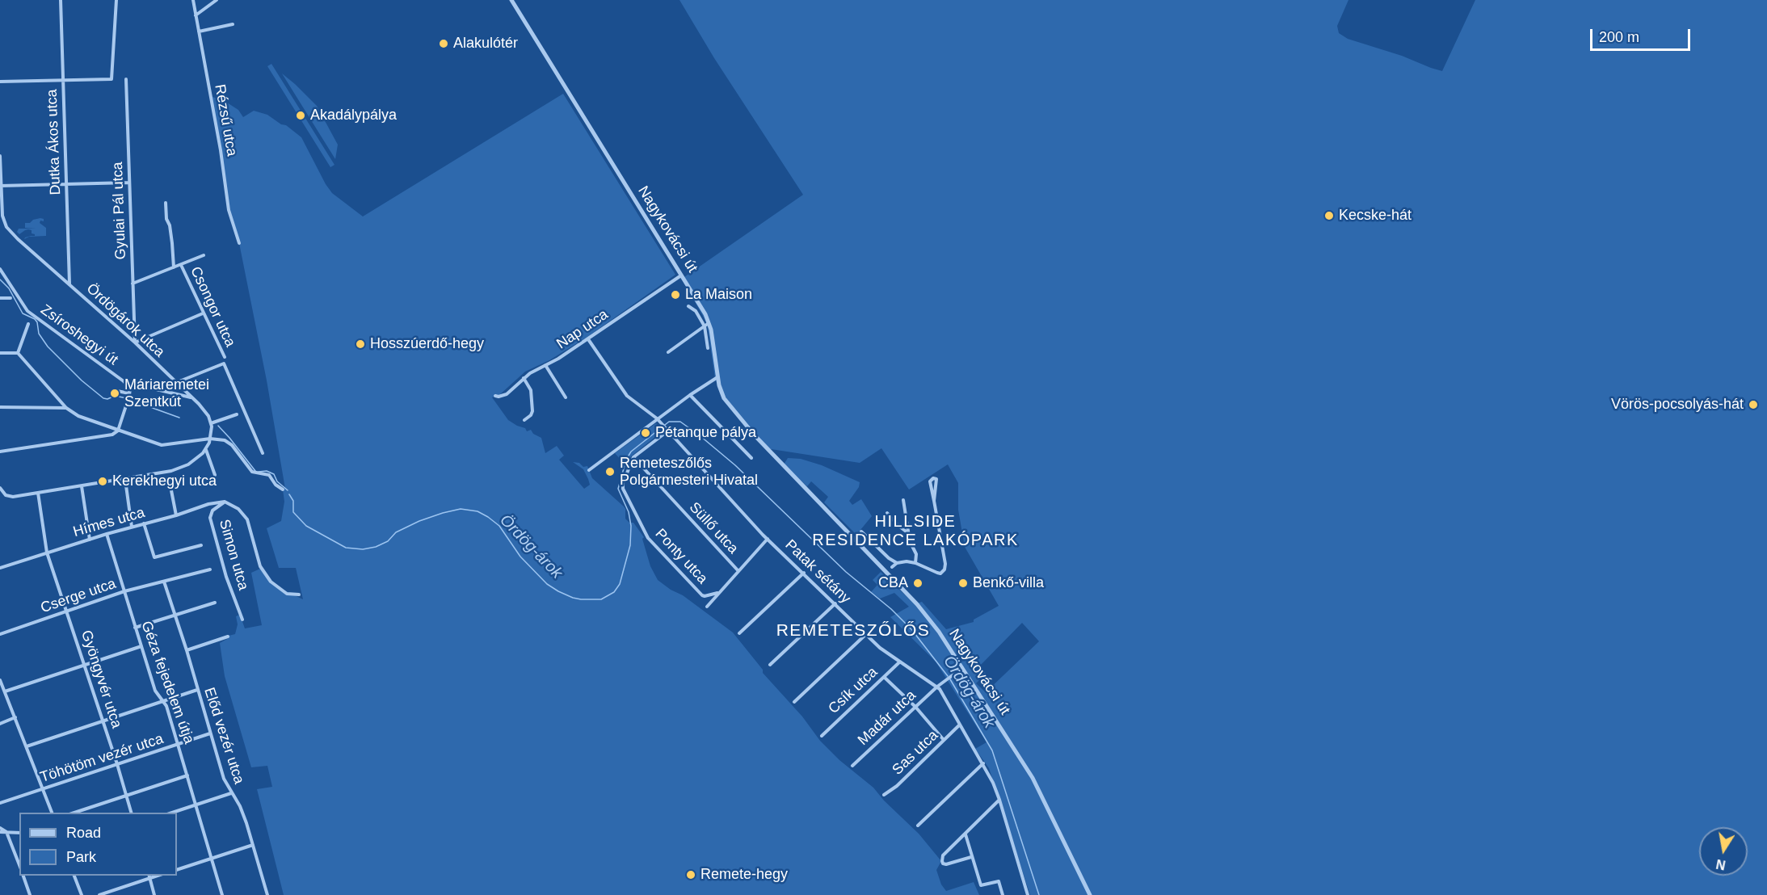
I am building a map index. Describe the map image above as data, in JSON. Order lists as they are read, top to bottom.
{
  "streets": {
    "street": [
      "Rézsű utca",
      "Dutka Ákos utca",
      "Gyulai Pál utca",
      "Nagykovácsi út",
      "Csongor utca",
      "Ördögárok utca",
      "Nap utca",
      "Zsíroshegyi út",
      "Hímes utca",
      "Süllő utca",
      "Simon utca",
      "Ponty utca",
      "Patak sétány",
      "Cserge utca",
      "Gyöngyvér utca",
      "Géza fejedelem útja",
      "Csík utca",
      "Madár utca",
      "Előd vezér utca",
      "Sas utca",
      "Töhötöm vezér utca"
    ]
  },
  "crossings": [
    ["Dutka Ákos utca", "Ördögárok utca"],
    ["Gyulai Pál utca", "Ördögárok utca"],
    ["Nagykovácsi út", "Nap utca"],
    ["Nagykovácsi út", "Madár utca"],
    ["Csongor utca", "Ördögárok utca"],
    ["Nap utca", "Patak sétány"],
    ["Hímes utca", "Simon utca"],
    ["Hímes utca", "Gyöngyvér utca"],
    ["Hímes utca", "Géza fejedelem útja"],
    ["Süllő utca", "Ponty utca"],
    ["Patak sétány", "Csík utca"],
    ["Patak sétány", "Madár utca"],
    ["Patak sétány", "Sas utca"],
    ["Cserge utca", "Gyöngyvér utca"],
    ["Cserge utca", "Géza fejedelem útja"],
    ["Cserge utca", "Előd vezér utca"],
    ["Gyöngyvér utca", "Töhötöm vezér utca"],
    ["Géza fejedelem útja", "Töhötöm vezér utca"],
    ["Előd vezér utca", "Töhötöm vezér utca"]
  ],
  "districts": ["HILLSIDE RESIDENCE LAKÓPARK", "REMETESZŐLŐS"],
  "water": ["Ördög-árok"],
  "places": [
    "Alakulótér",
    "Akadálypálya",
    "Kecske-hát",
    "La Maison",
    "Hosszúerdő-hegy",
    "Máriaremetei Szentkút",
    "Vörös-pocsolyás-hát",
    "Pétanque pálya",
    "Remeteszőlős Polgármesteri Hivatal",
    "Kerekhegyi utca",
    "CBA",
    "Benkő-villa",
    "Remete-hegy"
  ],
  "legend": ["Road", "Park"],
  "scale_bar": "200 m",
  "north": "bottom"
}
